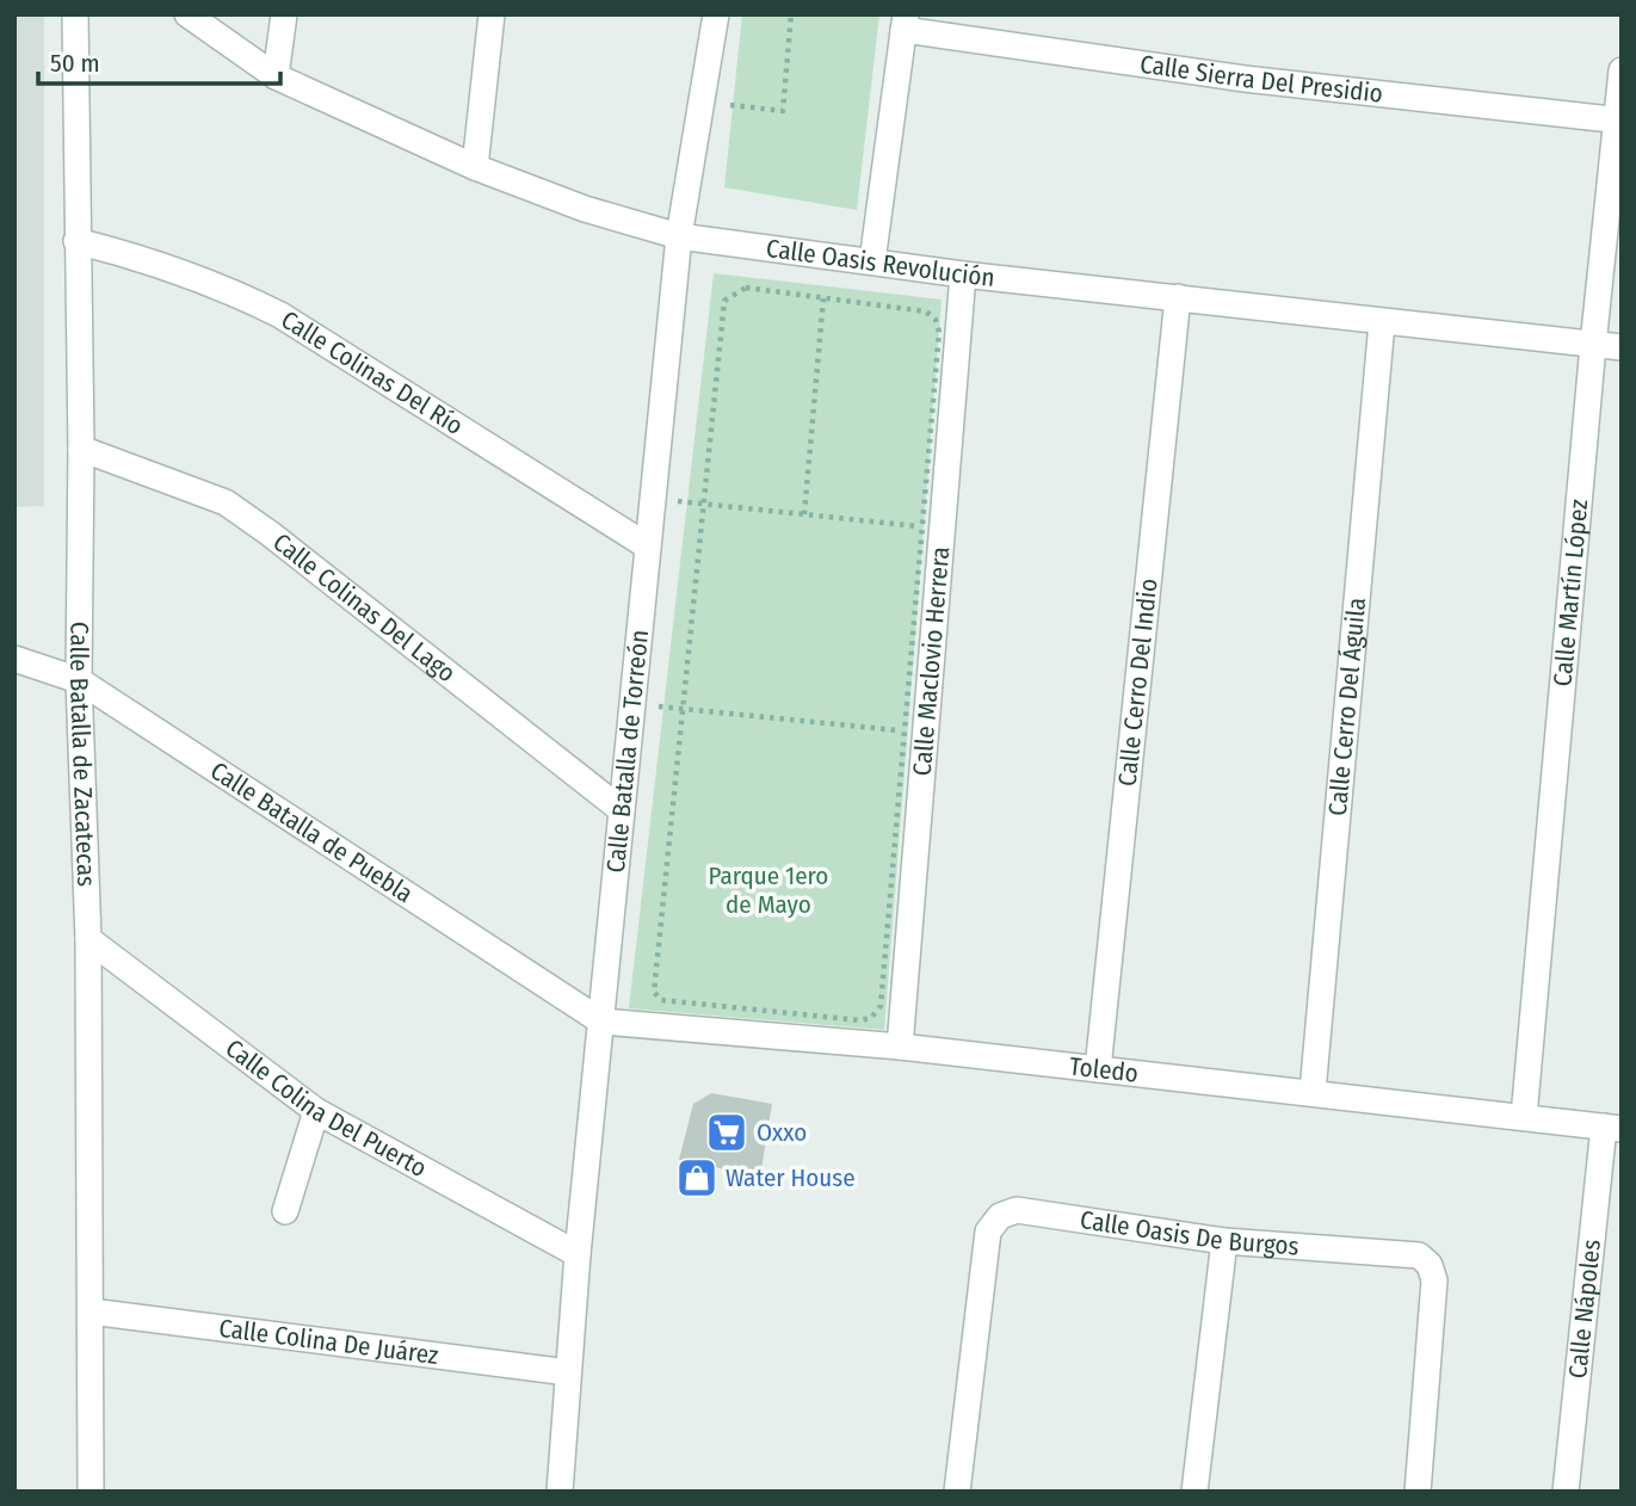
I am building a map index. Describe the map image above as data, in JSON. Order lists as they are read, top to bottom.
{
  "streets": {
    "street": [
      "Calle Sierra Del Presidio",
      "Calle Oasis Revolución",
      "Calle Colinas Del Río",
      "Calle Martín López",
      "Calle Colinas Del Lago",
      "Calle Maclovio Herrera",
      "Calle Cerro Del Indio",
      "Calle Cerro Del Águila",
      "Calle Batalla de Torreón",
      "Calle Batalla de Zacatecas",
      "Calle Batalla de Puebla",
      "Toledo",
      "Calle Colina Del Puerto",
      "Calle Oasis De Burgos",
      "Calle Nápoles",
      "Calle Colina De Juárez"
    ]
  },
  "crossings": [
    ["Calle Sierra Del Presidio", "Calle Martín López"],
    ["Calle Oasis Revolución", "Calle Martín López"],
    ["Calle Oasis Revolución", "Calle Maclovio Herrera"],
    ["Calle Oasis Revolución", "Calle Cerro Del Indio"],
    ["Calle Oasis Revolución", "Calle Cerro Del Águila"],
    ["Calle Oasis Revolución", "Calle Batalla de Torreón"],
    ["Calle Colinas Del Río", "Calle Batalla de Torreón"],
    ["Calle Colinas Del Río", "Calle Batalla de Zacatecas"],
    ["Calle Martín López", "Toledo"],
    ["Calle Colinas Del Lago", "Calle Batalla de Torreón"],
    ["Calle Colinas Del Lago", "Calle Batalla de Zacatecas"],
    ["Calle Maclovio Herrera", "Toledo"],
    ["Calle Cerro Del Indio", "Toledo"],
    ["Calle Cerro Del Águila", "Toledo"],
    ["Calle Batalla de Torreón", "Calle Batalla de Puebla"],
    ["Calle Batalla de Torreón", "Toledo"],
    ["Calle Batalla de Torreón", "Calle Colina Del Puerto"],
    ["Calle Batalla de Torreón", "Calle Colina De Juárez"],
    ["Calle Batalla de Zacatecas", "Calle Batalla de Puebla"],
    ["Calle Batalla de Zacatecas", "Calle Colina Del Puerto"],
    ["Calle Batalla de Zacatecas", "Calle Colina De Juárez"],
    ["Calle Batalla de Puebla", "Toledo"],
    ["Toledo", "Calle Nápoles"]
  ],
  "parks": ["Parque 1ero de Mayo"],
  "places": {
    "supermarket": ["Oxxo"],
    "shop": ["Water House"]
  },
  "scale_bar": "50 m"
}
